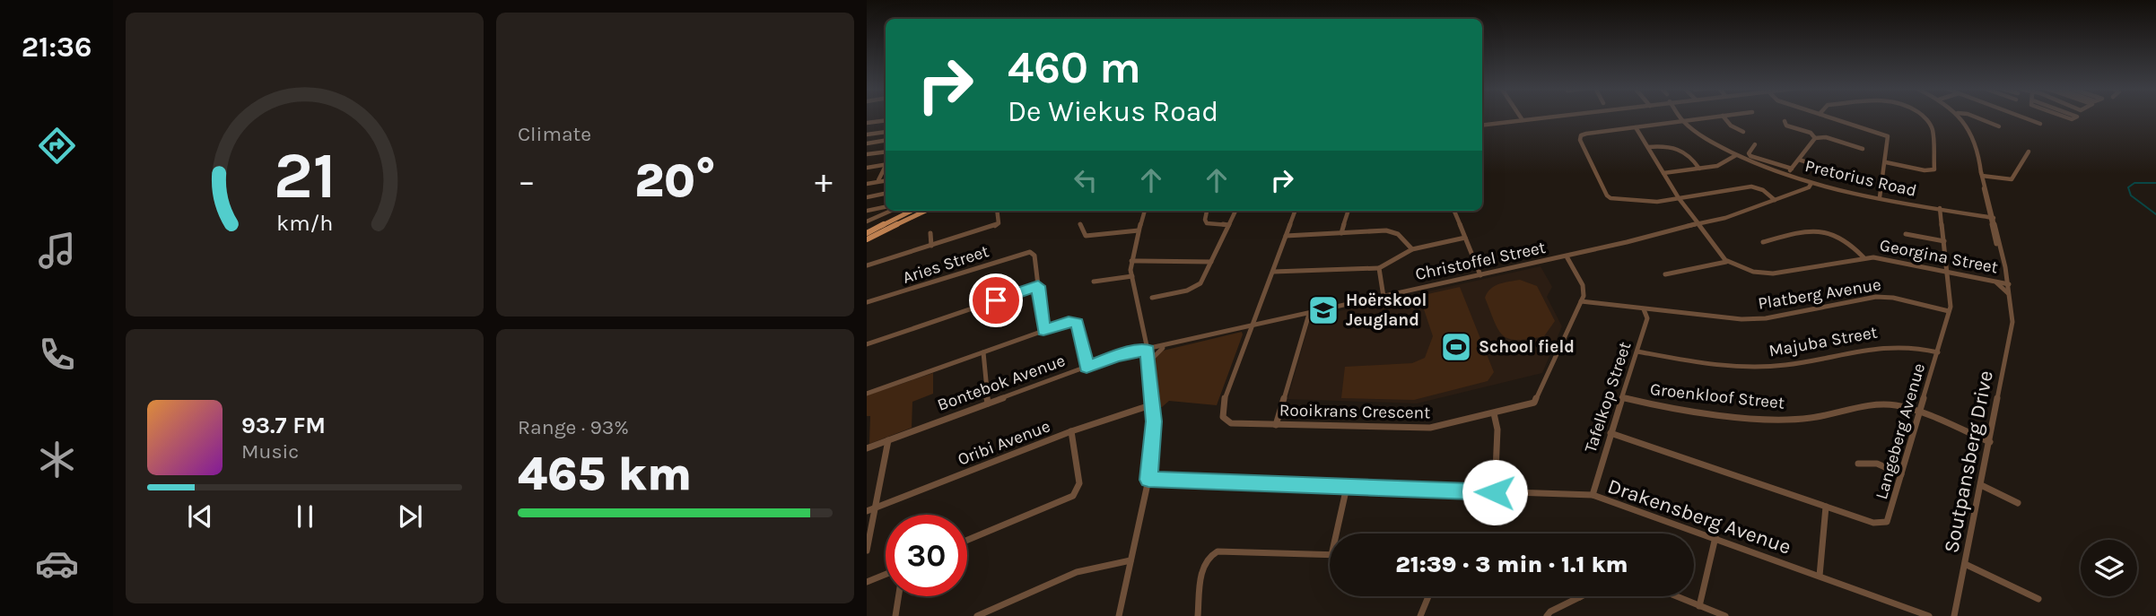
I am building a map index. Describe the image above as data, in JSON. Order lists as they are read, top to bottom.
{
  "streets": {
    "street": [
      "Pretorius Road",
      "Georgina Street",
      "Christoffel Street",
      "Aries Street",
      "Platberg Avenue",
      "Majuba Street",
      "Bontebok Avenue",
      "Groenkloof Street",
      "Tafelkop Street",
      "Rooikrans Crescent",
      "Langeberg Avenue",
      "Oribi Avenue",
      "Soutpansberg Drive",
      "Drakensberg Avenue"
    ]
  },
  "crossings": [
    ["Pretorius Road", "Christoffel Street"],
    ["Pretorius Road", "Langeberg Avenue"],
    ["Pretorius Road", "Soutpansberg Drive"],
    ["Georgina Street", "Langeberg Avenue"],
    ["Georgina Street", "Soutpansberg Drive"],
    ["Christoffel Street", "Bontebok Avenue"],
    ["Christoffel Street", "Rooikrans Crescent"],
    ["Platberg Avenue", "Tafelkop Street"],
    ["Platberg Avenue", "Rooikrans Crescent"],
    ["Platberg Avenue", "Langeberg Avenue"],
    ["Majuba Street", "Tafelkop Street"],
    ["Majuba Street", "Langeberg Avenue"],
    ["Groenkloof Street", "Tafelkop Street"],
    ["Groenkloof Street", "Langeberg Avenue"],
    ["Groenkloof Street", "Soutpansberg Drive"],
    ["Tafelkop Street", "Langeberg Avenue"],
    ["Tafelkop Street", "Drakensberg Avenue"]
  ],
  "places": {
    "school or university": ["Hoërskool Jeugland"],
    "sports": ["School field"]
  },
  "page": {
    "tabs": "21:36",
    "tile": [
      "Climate",
      ["Range · 93%", "465 km"]
    ],
    "turn": ["460 m", "De Wiekus Road"],
    "heat": ["−", "20°", "+"],
    "song": ["93.7 FM", "Music"],
    "limit": "30",
    "trip": "21:39 · 3 min · 1.1 km",
    "gauge": ["21", "km/h"]
  }
}
